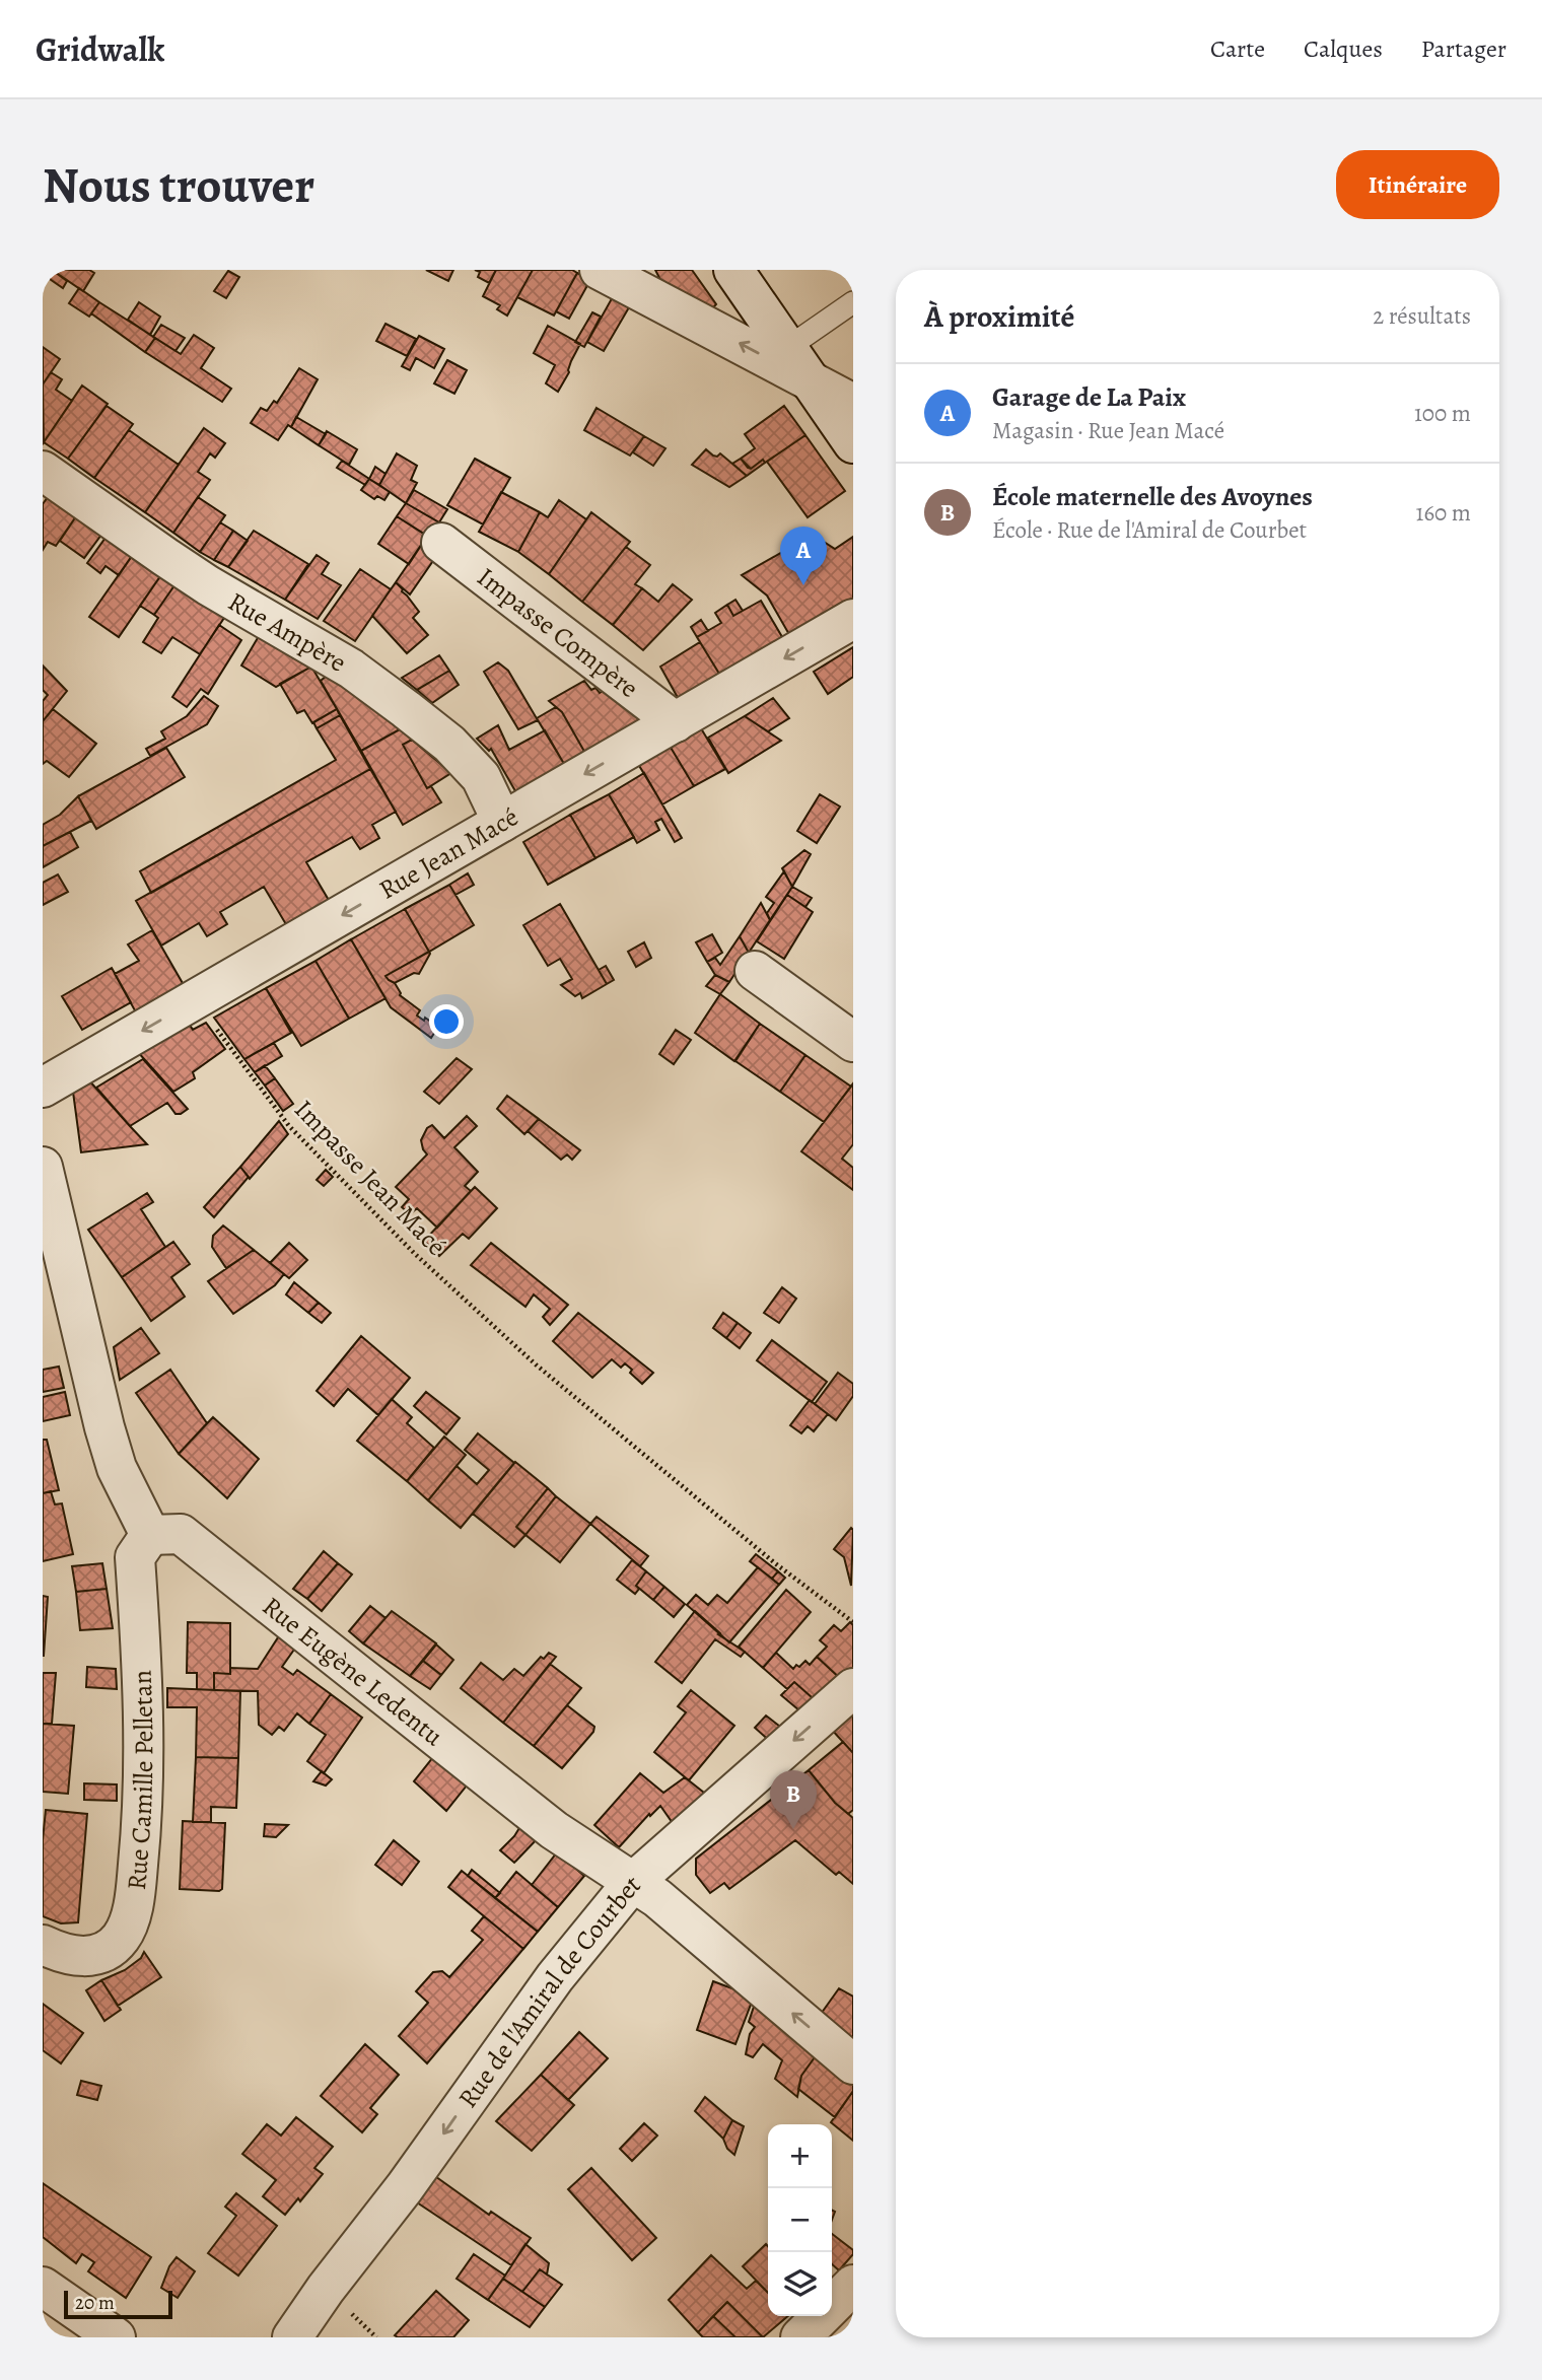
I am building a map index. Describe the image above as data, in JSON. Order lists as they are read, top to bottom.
{
  "streets": {
    "street": [
      "Rue Ampère",
      "Impasse Compère",
      "Rue Jean Macé",
      "Rue Eugène Ledentu",
      "Rue Camille Pelletan",
      "Rue de l'Amiral de Courbet"
    ],
    "path": ["Impasse Jean Macé"]
  },
  "crossings": [
    ["Rue Ampère", "Rue Jean Macé"],
    ["Impasse Compère", "Rue Jean Macé"],
    ["Rue Jean Macé", "Impasse Jean Macé"],
    ["Rue Eugène Ledentu", "Rue Camille Pelletan"],
    ["Rue Eugène Ledentu", "Rue de l'Amiral de Courbet"]
  ],
  "one_way": ["Rue Jean Macé", "Rue de l'Amiral de Courbet"],
  "scale_bar": "20 m",
  "page": {
    "header": "Gridwalk",
    "nav": ["Carte", "Calques", "Partager"],
    "buttons": "Itinéraire",
    "title": "Nous trouver",
    "heading": ["À proximité", "2 résultats"],
    "list": [
      {
        "mark": "A",
        "name": "Garage de La Paix",
        "note": "Magasin · Rue Jean Macé",
        "value": "100 m"
      },
      {
        "mark": "B",
        "name": "École maternelle des Avoynes",
        "note": "École · Rue de l'Amiral de Courbet",
        "value": "160 m"
      }
    ],
    "pins": ["A", "B"],
    "map_buttons": ["+", "−"],
    "scale": "20 m"
  }
}
